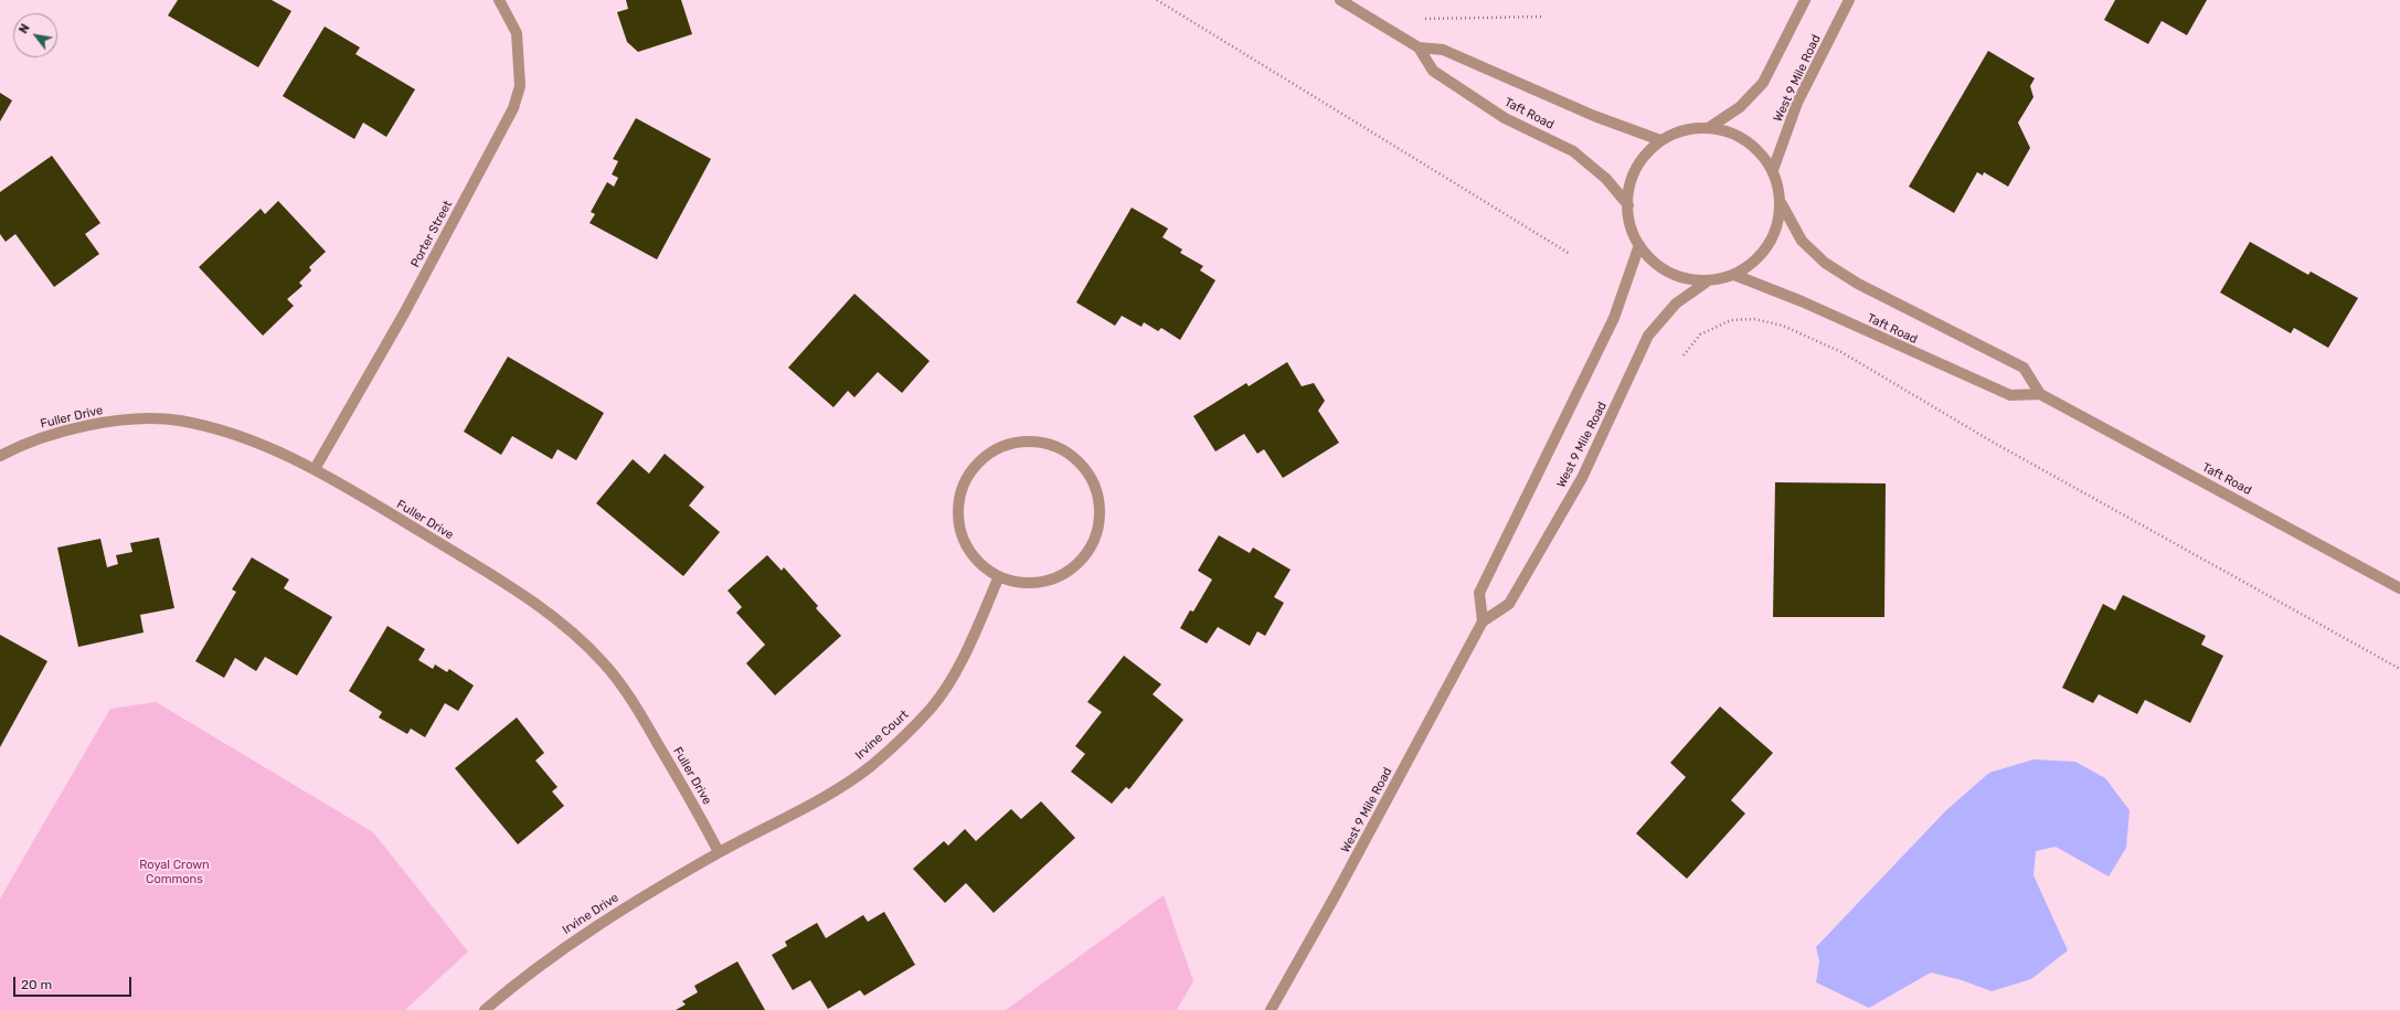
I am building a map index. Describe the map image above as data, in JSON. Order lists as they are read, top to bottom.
{
  "streets": {
    "street": [
      "West 9 Mile Road",
      "Taft Road",
      "Porter Street",
      "Fuller Drive",
      "Irvine Court",
      "Irvine Drive"
    ]
  },
  "crossings": [
    ["West 9 Mile Road", "Taft Road"],
    ["Porter Street", "Fuller Drive"],
    ["Fuller Drive", "Irvine Court"],
    ["Fuller Drive", "Irvine Drive"],
    ["Irvine Court", "Irvine Drive"]
  ],
  "parks": ["Royal Crown Commons"],
  "scale_bar": "20 m",
  "north": "top left"
}
